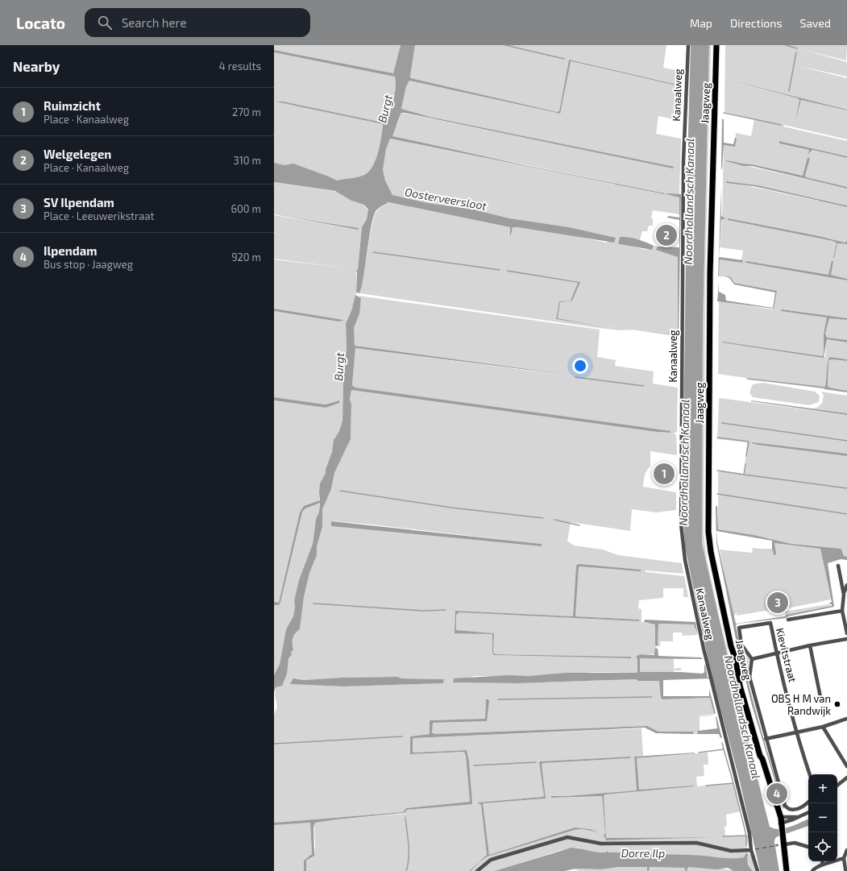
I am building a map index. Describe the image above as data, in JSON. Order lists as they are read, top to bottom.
{
  "streets": {
    "main road": ["Jaagweg"],
    "street": ["Kanaalweg", "Kievitstraat"]
  },
  "water": [
    "Burgt",
    "Oosterveersloot",
    "Noordhollandsch Kanaal",
    "Dorre Ilp"
  ],
  "places": ["OBS H M van Randwijk"],
  "page": {
    "header": "Locato",
    "search": "Search here",
    "nav": ["Map", "Directions", "Saved"],
    "heading": ["Nearby", "4 results"],
    "list": [
      {
        "mark": "1",
        "name": "Ruimzicht",
        "note": "Place · Kanaalweg",
        "value": "270 m"
      },
      {
        "mark": "2",
        "name": "Welgelegen",
        "note": "Place · Kanaalweg",
        "value": "310 m"
      },
      {
        "mark": "3",
        "name": "SV Ilpendam",
        "note": "Place · Leeuwerikstraat",
        "value": "600 m"
      },
      {
        "mark": "4",
        "name": "Ilpendam",
        "note": "Bus stop · Jaagweg",
        "value": "920 m"
      }
    ],
    "pins": [
      "2",
      "1",
      "3",
      "4"
    ],
    "map_buttons": ["+", "−"]
  }
}
